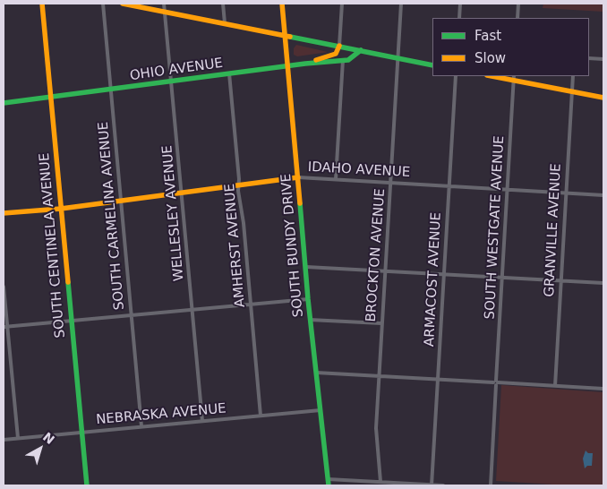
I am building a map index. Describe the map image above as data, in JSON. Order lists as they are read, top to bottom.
{
  "streets": {
    "street": [
      "OHIO AVENUE",
      "IDAHO AVENUE",
      "WELLESLEY AVENUE",
      "SOUTH CARMELINA AVENUE",
      "SOUTH WESTGATE AVENUE",
      "GRANVILLE AVENUE",
      "SOUTH CENTINELA AVENUE",
      "AMHERST AVENUE",
      "SOUTH BUNDY DRIVE",
      "BROCKTON AVENUE",
      "ARMACOST AVENUE",
      "NEBRASKA AVENUE"
    ]
  },
  "crossings": [
    ["OHIO AVENUE", "WELLESLEY AVENUE"],
    ["OHIO AVENUE", "SOUTH CARMELINA AVENUE"],
    ["OHIO AVENUE", "SOUTH CENTINELA AVENUE"],
    ["OHIO AVENUE", "AMHERST AVENUE"],
    ["OHIO AVENUE", "SOUTH BUNDY DRIVE"],
    ["IDAHO AVENUE", "WELLESLEY AVENUE"],
    ["IDAHO AVENUE", "SOUTH CARMELINA AVENUE"],
    ["IDAHO AVENUE", "SOUTH WESTGATE AVENUE"],
    ["IDAHO AVENUE", "GRANVILLE AVENUE"],
    ["IDAHO AVENUE", "SOUTH CENTINELA AVENUE"],
    ["IDAHO AVENUE", "AMHERST AVENUE"],
    ["IDAHO AVENUE", "SOUTH BUNDY DRIVE"],
    ["IDAHO AVENUE", "BROCKTON AVENUE"],
    ["IDAHO AVENUE", "ARMACOST AVENUE"],
    ["WELLESLEY AVENUE", "NEBRASKA AVENUE"],
    ["SOUTH CARMELINA AVENUE", "NEBRASKA AVENUE"],
    ["SOUTH CENTINELA AVENUE", "NEBRASKA AVENUE"],
    ["AMHERST AVENUE", "NEBRASKA AVENUE"],
    ["SOUTH BUNDY DRIVE", "NEBRASKA AVENUE"]
  ],
  "legend": ["Fast", "Slow"],
  "north": "top right"
}
